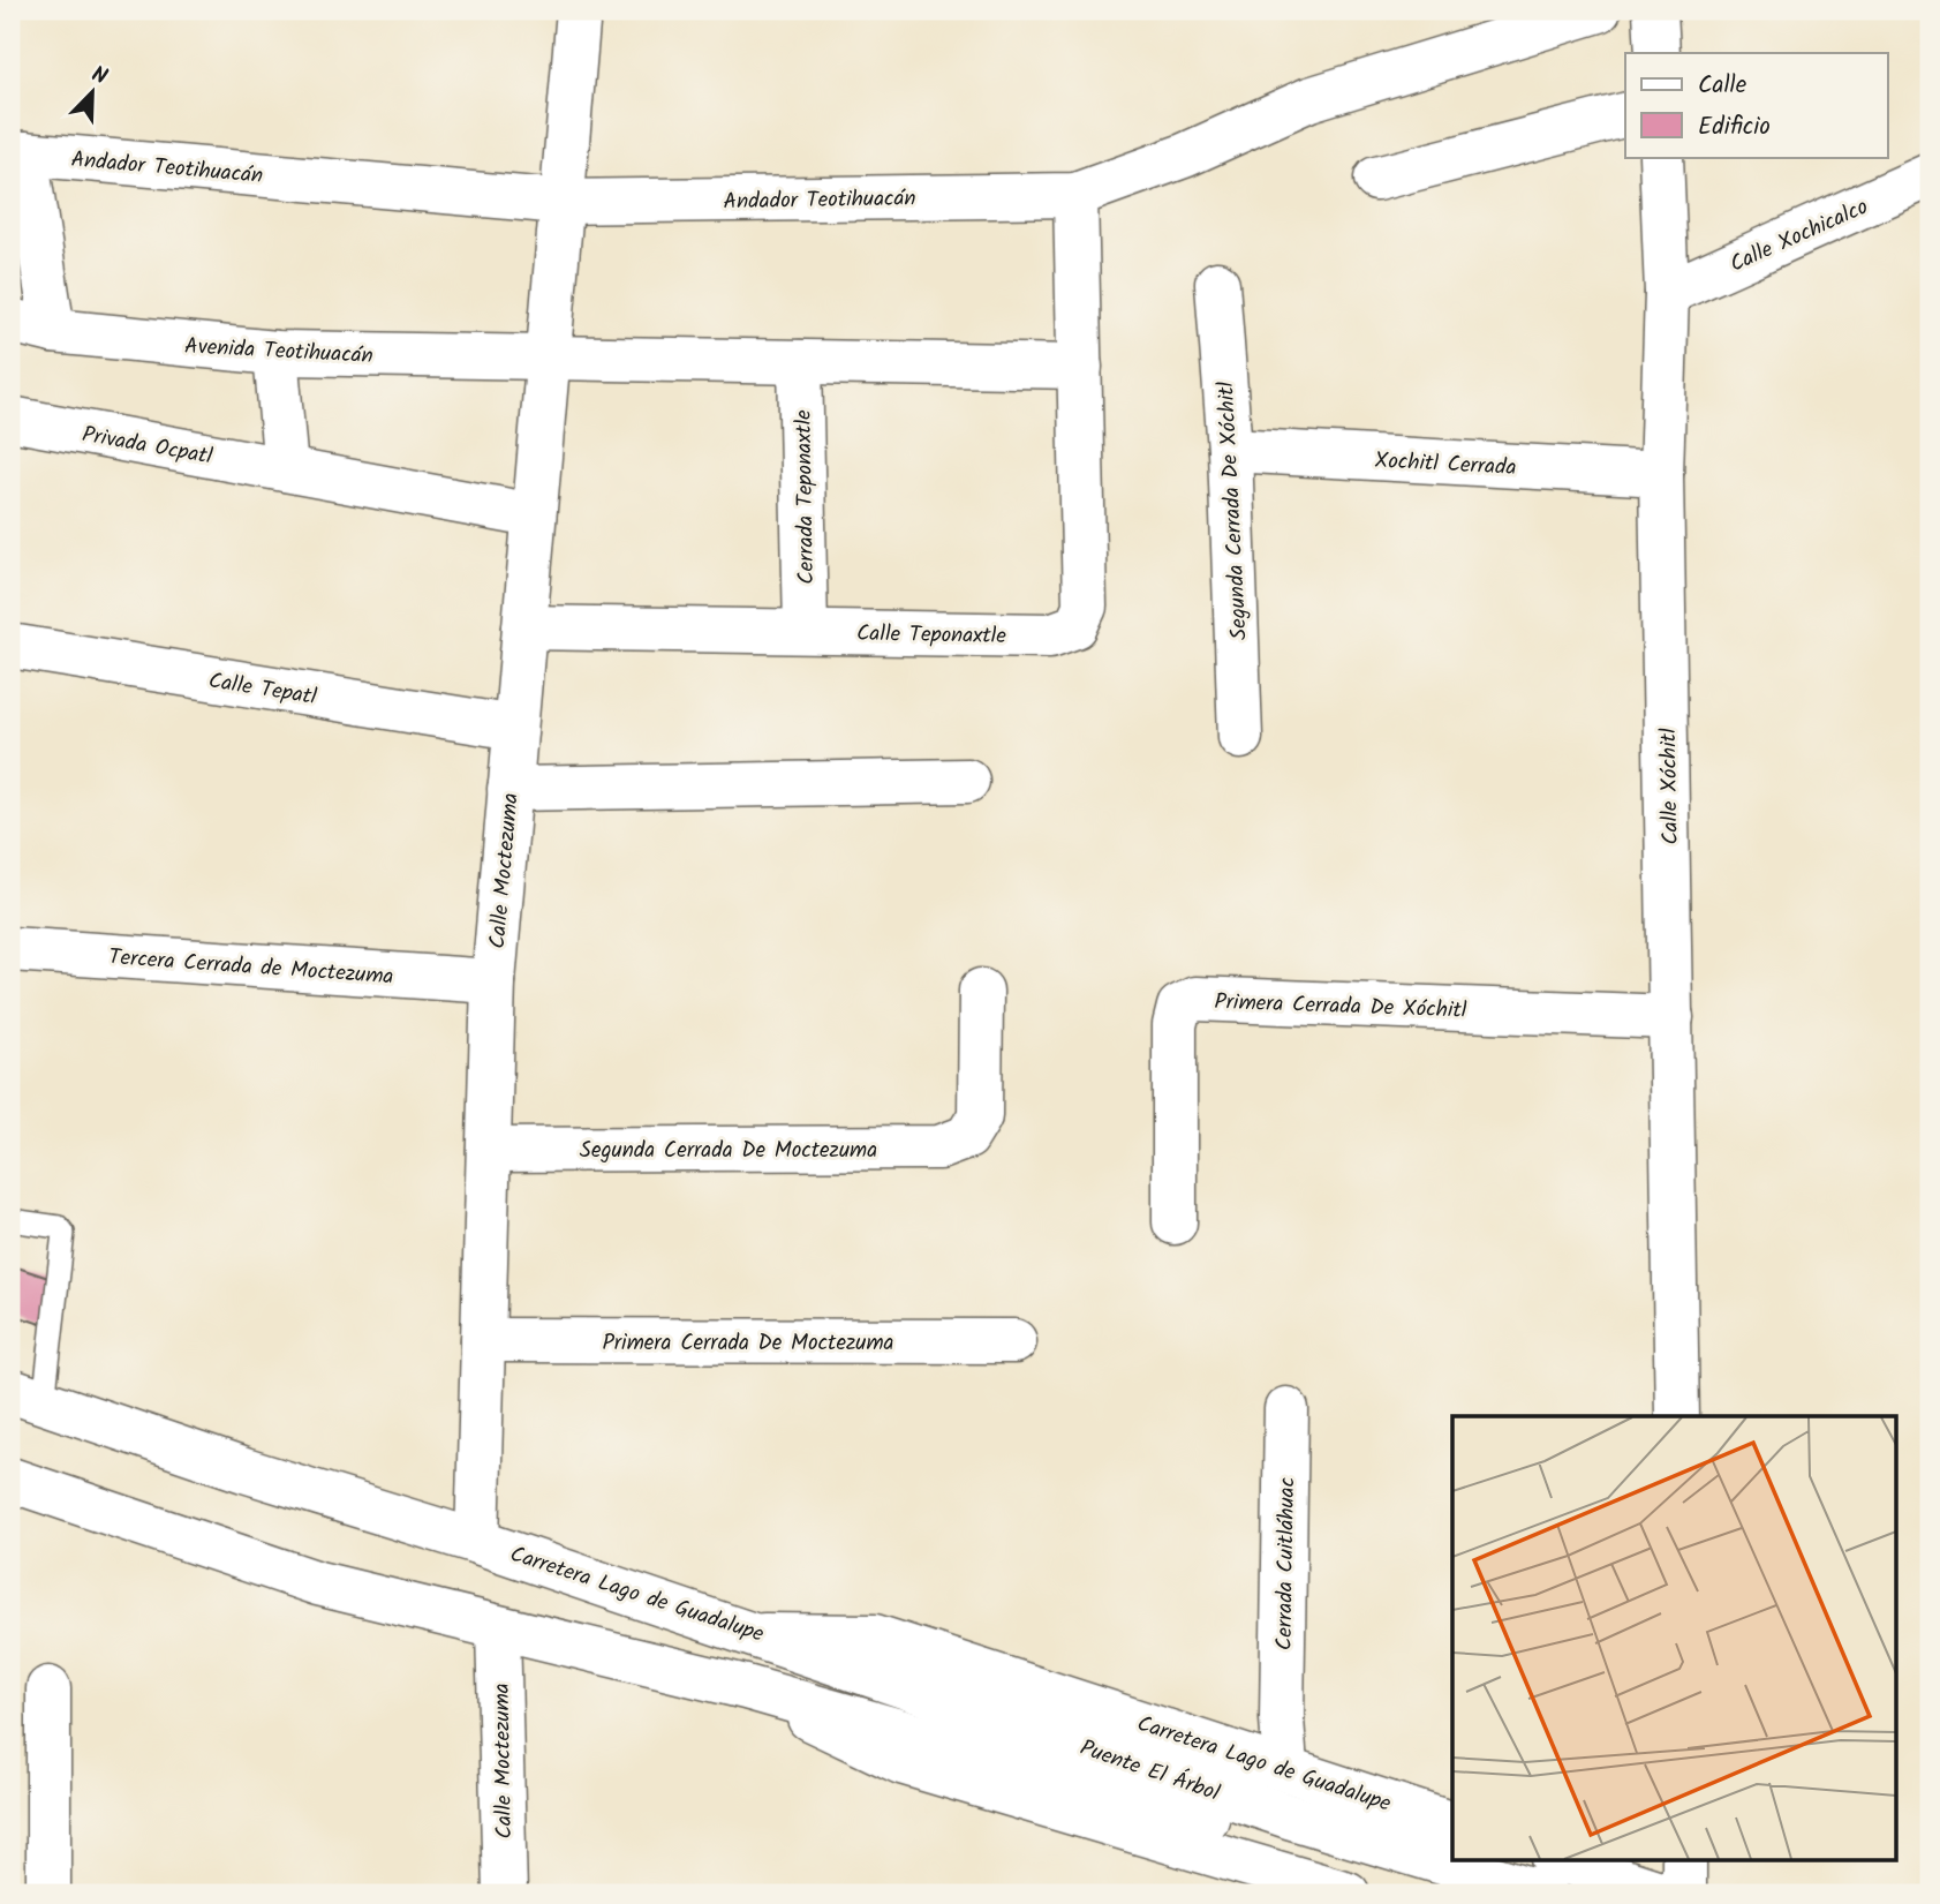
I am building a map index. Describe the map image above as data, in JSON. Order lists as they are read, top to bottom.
{
  "streets": {
    "street": [
      "Andador Teotihuacán",
      "Calle Xochicalco",
      "Avenida Teotihuacán",
      "Privada Ocpatl",
      "Xochitl Cerrada",
      "Cerrada Teponaxtle",
      "Segunda Cerrada De Xóchitl",
      "Calle Teponaxtle",
      "Calle Tepatl",
      "Calle Xóchitl",
      "Calle Moctezuma",
      "Tercera Cerrada de Moctezuma",
      "Primera Cerrada De Xóchitl",
      "Segunda Cerrada De Moctezuma",
      "Primera Cerrada De Moctezuma",
      "Cerrada Cuitláhuac",
      "Carretera Lago de Guadalupe",
      "Puente El Árbol"
    ]
  },
  "crossings": [
    ["Andador Teotihuacán", "Calle Teponaxtle"],
    ["Andador Teotihuacán", "Calle Moctezuma"],
    ["Calle Xochicalco", "Calle Xóchitl"],
    ["Avenida Teotihuacán", "Calle Moctezuma"],
    ["Privada Ocpatl", "Calle Moctezuma"],
    ["Xochitl Cerrada", "Segunda Cerrada De Xóchitl"],
    ["Xochitl Cerrada", "Calle Xóchitl"],
    ["Cerrada Teponaxtle", "Calle Teponaxtle"],
    ["Calle Teponaxtle", "Calle Moctezuma"],
    ["Calle Tepatl", "Calle Moctezuma"],
    ["Calle Xóchitl", "Primera Cerrada De Xóchitl"],
    ["Calle Moctezuma", "Tercera Cerrada de Moctezuma"],
    ["Calle Moctezuma", "Segunda Cerrada De Moctezuma"],
    ["Calle Moctezuma", "Primera Cerrada De Moctezuma"],
    ["Calle Moctezuma", "Carretera Lago de Guadalupe"],
    ["Cerrada Cuitláhuac", "Carretera Lago de Guadalupe"],
    ["Carretera Lago de Guadalupe", "Puente El Árbol"]
  ],
  "legend": ["Calle", "Edificio"],
  "north": "top right"
}
